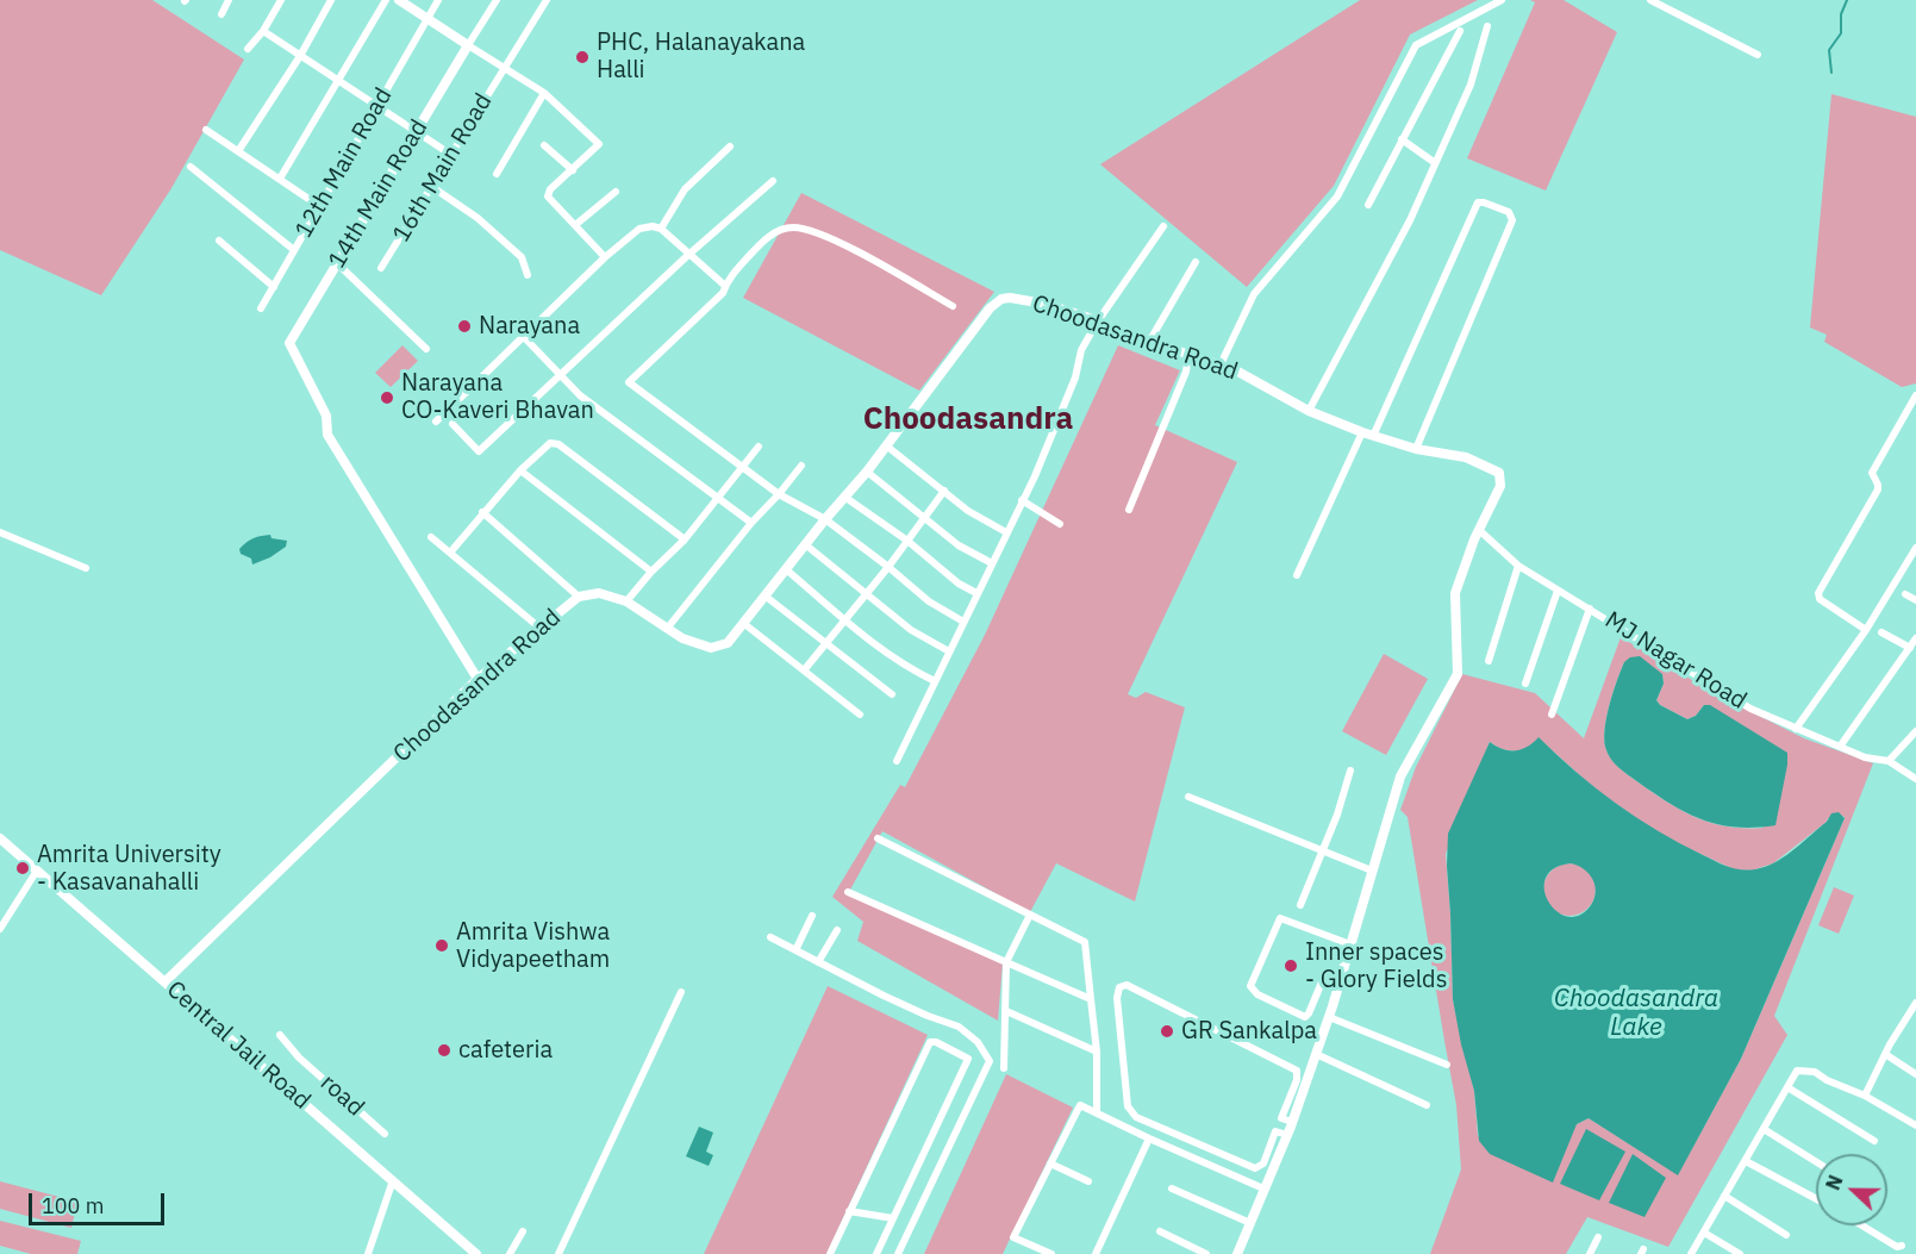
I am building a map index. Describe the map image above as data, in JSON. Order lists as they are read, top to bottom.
{
  "streets": {
    "street": [
      "12th Main Road",
      "16th Main Road",
      "14th Main Road",
      "Choodasandra Road",
      "MJ Nagar Road",
      "Central Jail Road",
      "road"
    ]
  },
  "crossings": [
    ["14th Main Road", "Choodasandra Road"],
    ["Choodasandra Road", "MJ Nagar Road"],
    ["Choodasandra Road", "Central Jail Road"]
  ],
  "districts": ["Choodasandra"],
  "water": ["Choodasandra Lake"],
  "places": [
    "PHC, Halanayakana Halli",
    "Narayana",
    "Narayana CO-Kaveri Bhavan",
    "Amrita University - Kasavanahalli",
    "Amrita Vishwa Vidyapeetham",
    "Inner spaces - Glory Fields",
    "GR Sankalpa",
    "cafeteria"
  ],
  "scale_bar": "100 m",
  "north": "left"
}
